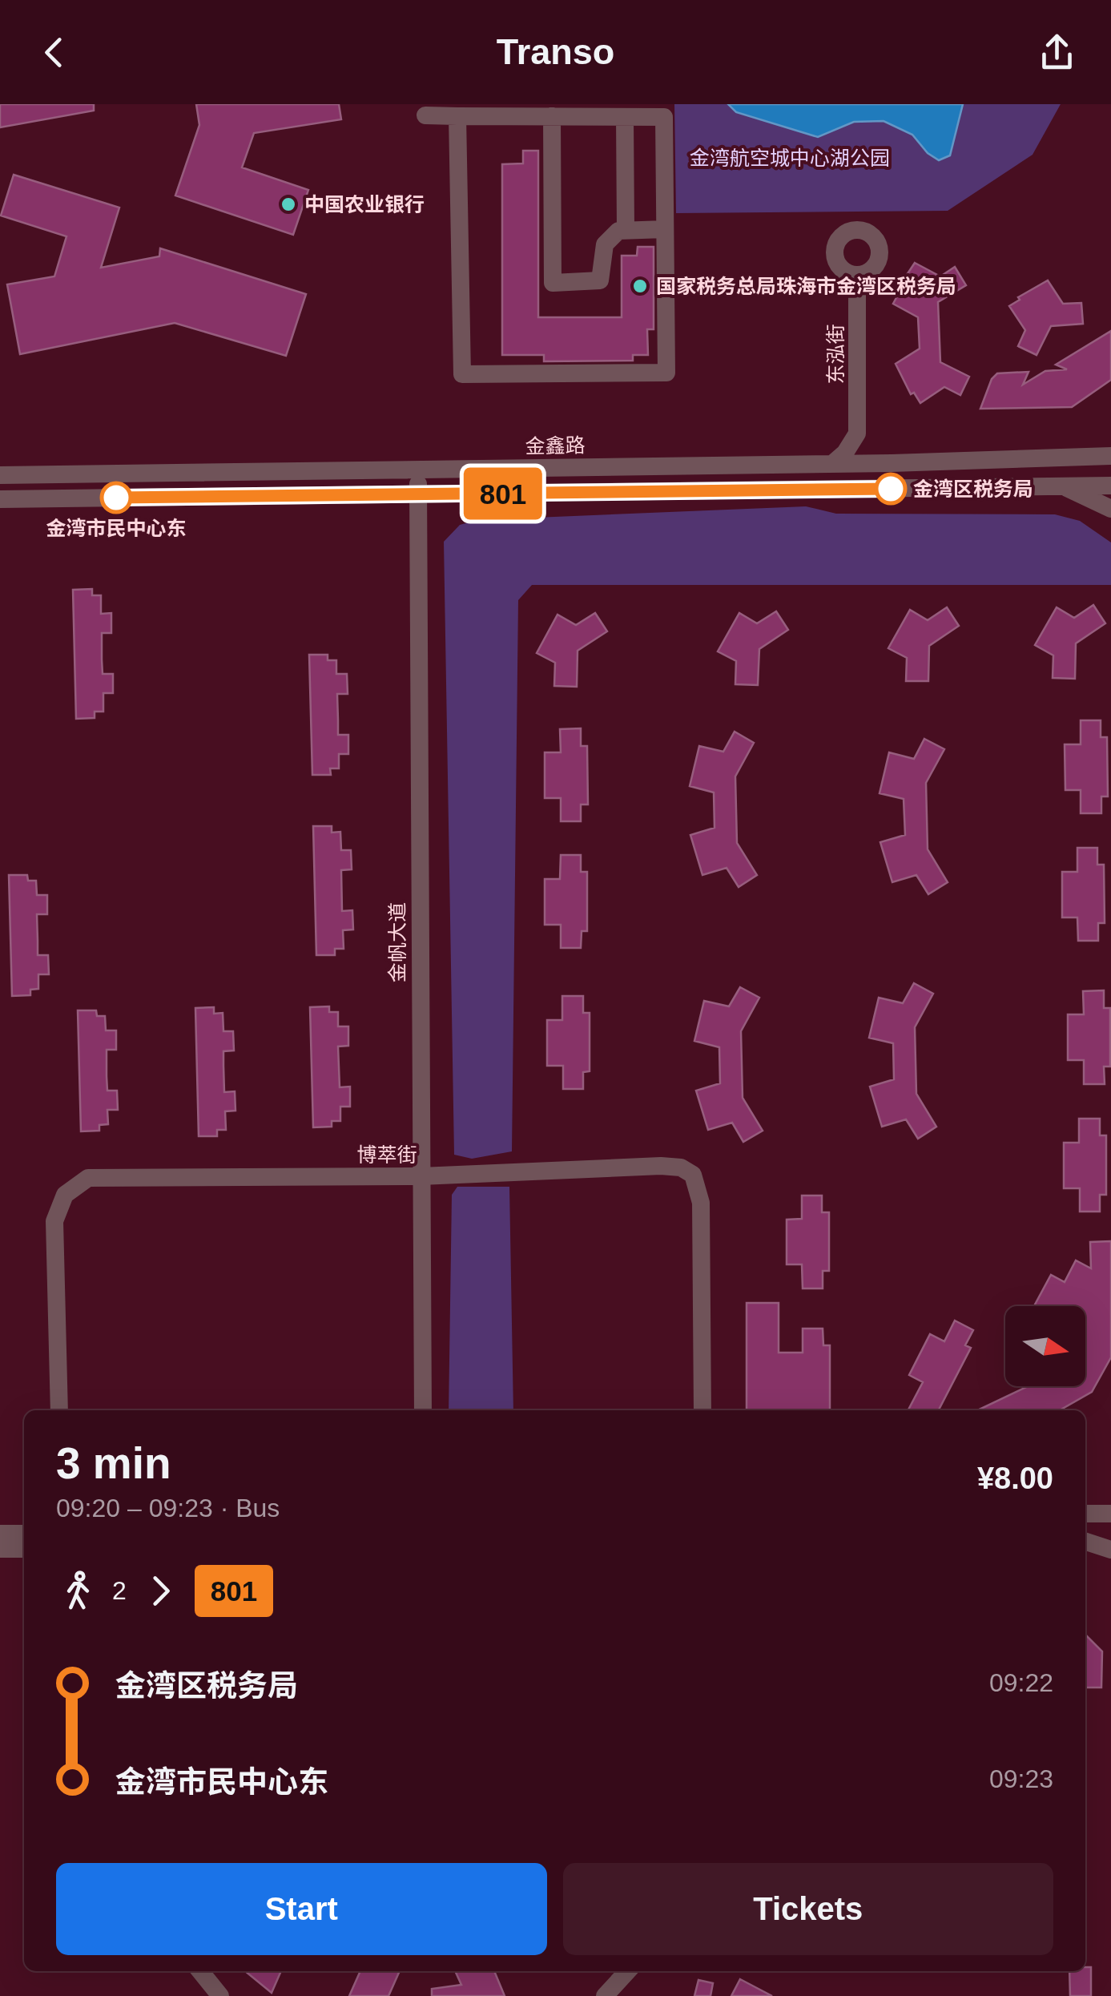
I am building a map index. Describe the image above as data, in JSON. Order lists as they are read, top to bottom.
{
  "streets": {
    "street": [
      "东泓街",
      "金鑫路",
      "金帆大道",
      "博萃街"
    ]
  },
  "crossings": [
    ["金鑫路", "金帆大道"],
    ["金帆大道", "博萃街"]
  ],
  "parks": ["金湾航空城中心湖公园"],
  "places": [
    "中国农业银行",
    "国家税务总局珠海市金湾区税务局",
    "金湾区税务局",
    "金湾市民中心东"
  ],
  "lines": ["bus line 801"],
  "north": "right",
  "page": {
    "header": "Transo",
    "on_map": "801",
    "heading": ["3 min", "09:20 – 09:23 · Bus", "¥8.00"],
    "legs": ["2", "801"],
    "list": [
      {
        "name": "金湾区税务局",
        "value": "09:22"
      },
      {
        "name": "金湾市民中心东",
        "value": "09:23"
      }
    ],
    "buttons": ["Start", "Tickets"]
  }
}
